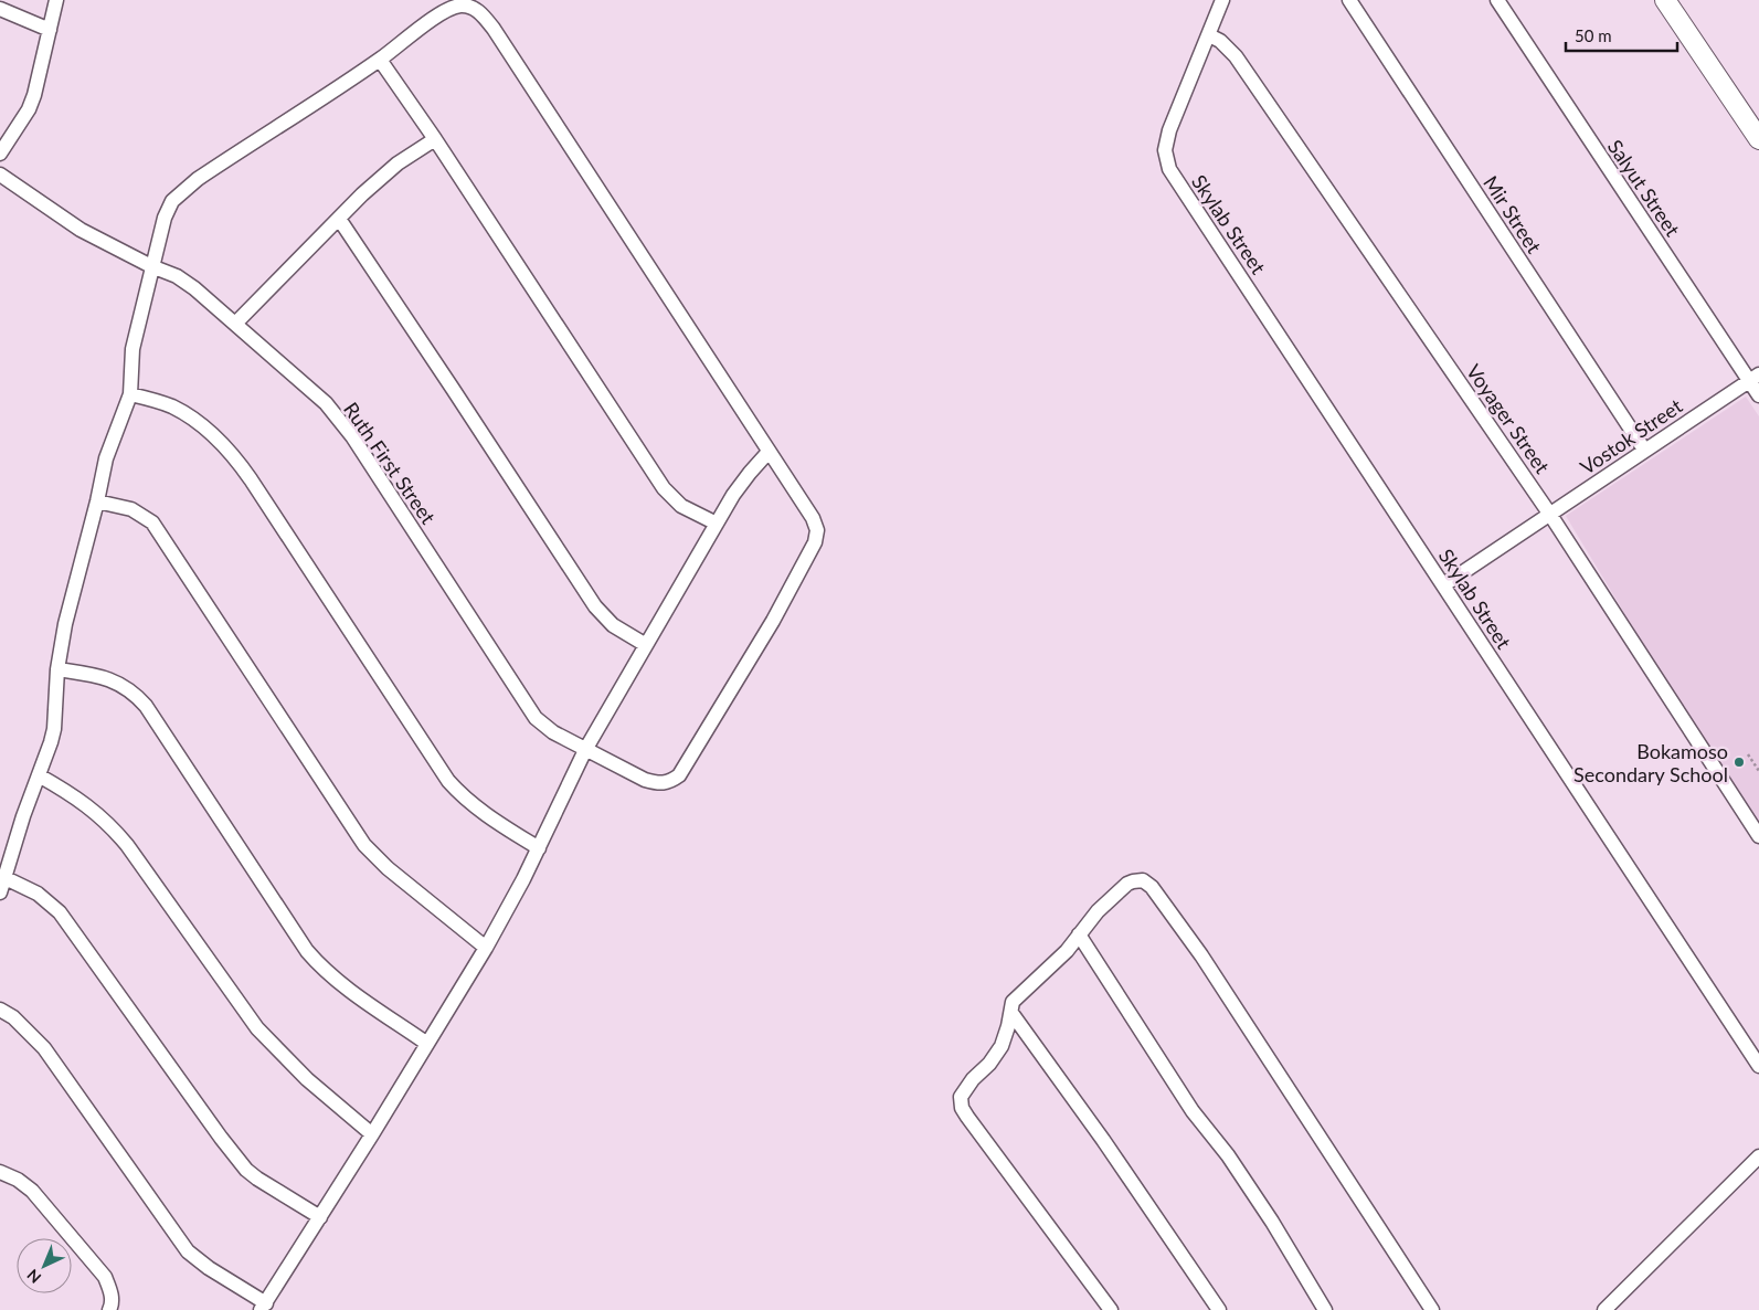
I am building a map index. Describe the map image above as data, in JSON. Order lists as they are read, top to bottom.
{
  "streets": {
    "street": [
      "Salyut Street",
      "Mir Street",
      "Skylab Street",
      "Voyager Street",
      "Vostok Street",
      "Ruth First Street"
    ]
  },
  "crossings": [
    ["Salyut Street", "Vostok Street"],
    ["Mir Street", "Vostok Street"],
    ["Skylab Street", "Voyager Street"],
    ["Skylab Street", "Vostok Street"],
    ["Voyager Street", "Vostok Street"]
  ],
  "places": ["Bokamoso Secondary School"],
  "scale_bar": "50 m",
  "north": "bottom left"
}
